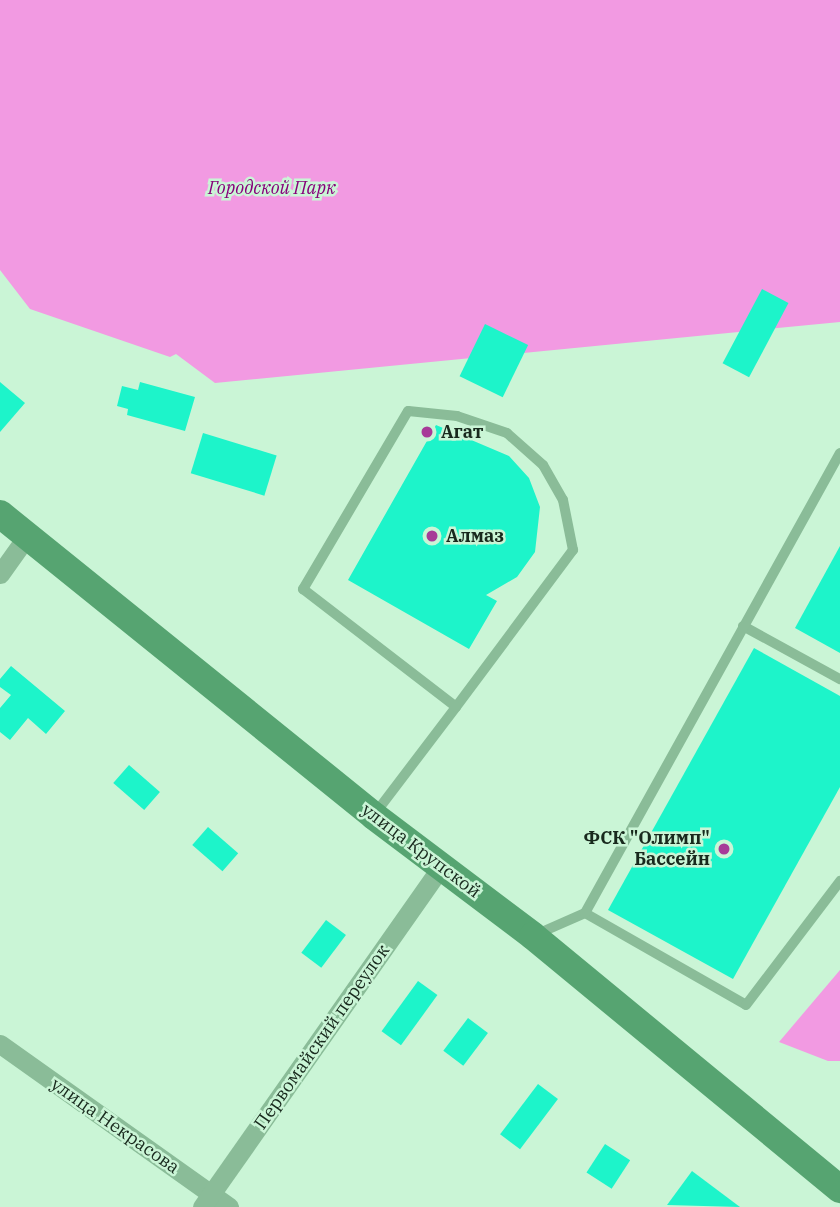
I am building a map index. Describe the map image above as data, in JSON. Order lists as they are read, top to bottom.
{
  "streets": {
    "street": ["улица Крупской", "Первомайский переулок", "улица Некрасова"]
  },
  "crossings": [
    ["улица Крупской", "Первомайский переулок"],
    ["Первомайский переулок", "улица Некрасова"]
  ],
  "parks": ["Городской Парк"],
  "places": ["Агат", "Алмаз", "ФСК \"Олимп\" Бассейн"]
}
